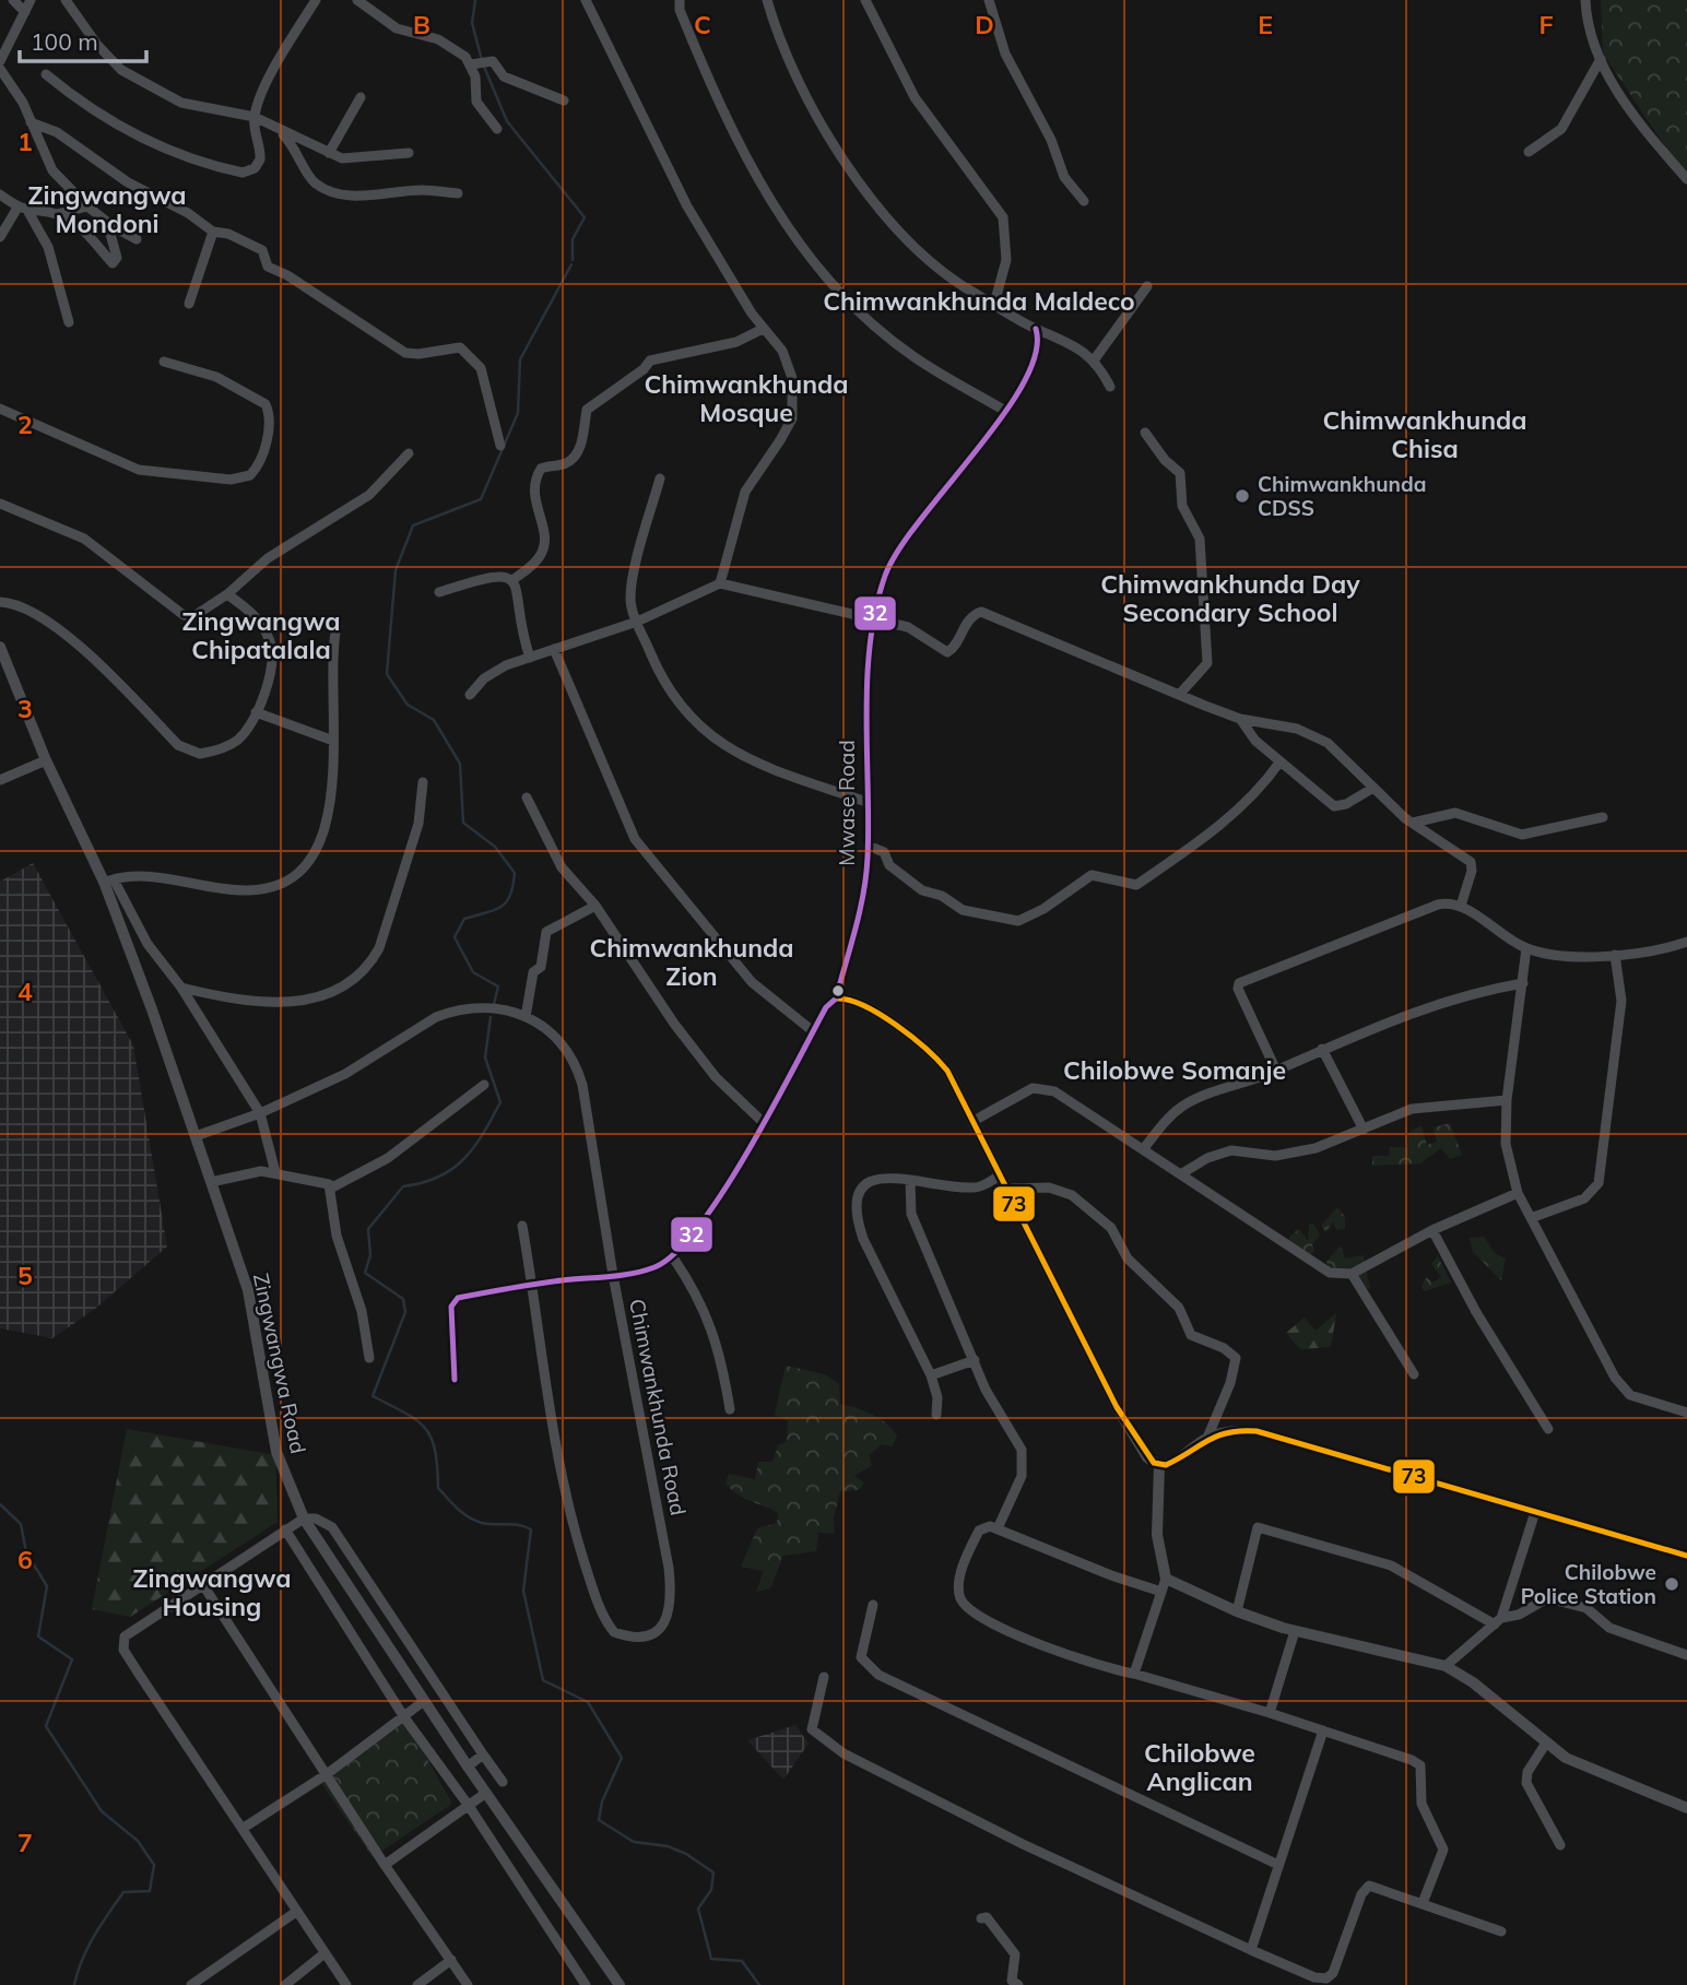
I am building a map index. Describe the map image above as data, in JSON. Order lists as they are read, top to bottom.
{
  "streets": {
    "street": ["Mwase Road", "Zingwangwa Road", "Chimwankhunda Road"]
  },
  "crossings": [
    ["Mwase Road", "Chimwankhunda Road"],
    ["Zingwangwa Road", "Chimwankhunda Road"]
  ],
  "districts": [
    "Zingwangwa Mondoni",
    "Chimwankhunda Maldeco",
    "Chimwankhunda Mosque",
    "Chimwankhunda Chisa",
    "Chimwankhunda Day Secondary School",
    "Zingwangwa Chipatalala",
    "Chimwankhunda Zion",
    "Chilobwe Somanje",
    "Zingwangwa Housing",
    "Chilobwe Anglican"
  ],
  "places": ["Chimwankhunda CDSS", "Chilobwe Police Station"],
  "lines": ["transit line 32", "transit line 73"],
  "scale_bar": "100 m",
  "grid": {
    "columns": [
      "B",
      "C",
      "D",
      "E",
      "F"
    ],
    "rows": [
      "1",
      "2",
      "3",
      "4",
      "5",
      "6",
      "7"
    ]
  }
}
